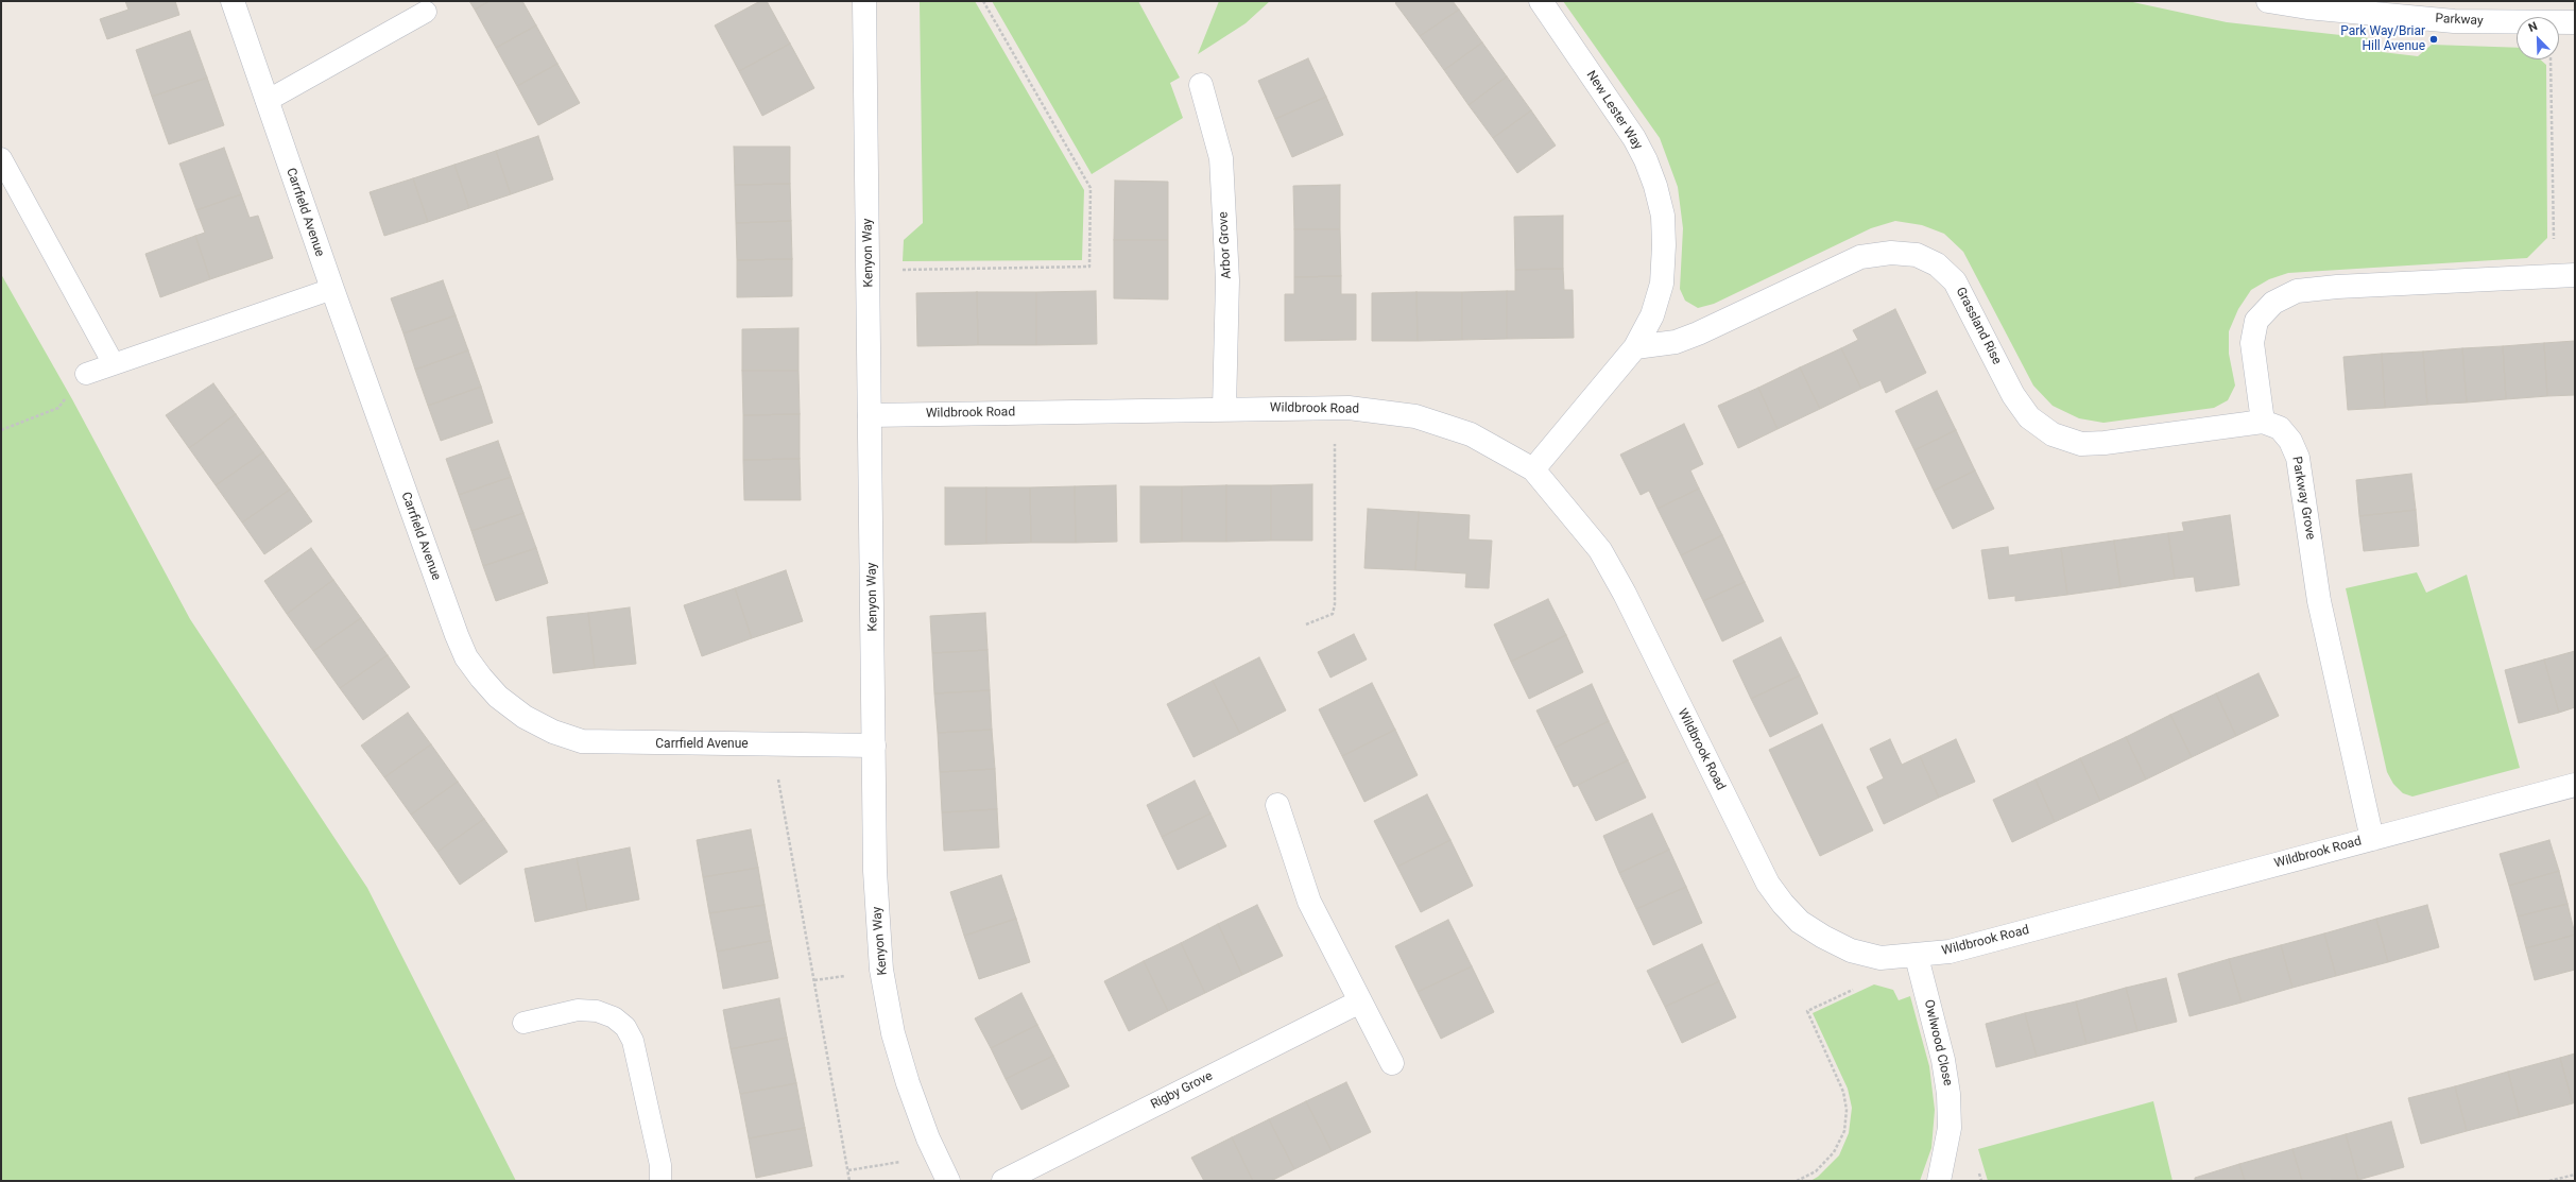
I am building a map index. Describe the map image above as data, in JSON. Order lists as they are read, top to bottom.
{
  "streets": {
    "street": [
      "Parkway",
      "New Lester Way",
      "Carrfield Avenue",
      "Arbor Grove",
      "Kenyon Way",
      "Grassland Rise",
      "Wildbrook Road",
      "Parkway Grove",
      "Owlwood Close",
      "Rigby Grove"
    ]
  },
  "crossings": [
    ["New Lester Way", "Grassland Rise"],
    ["New Lester Way", "Wildbrook Road"],
    ["Carrfield Avenue", "Kenyon Way"],
    ["Arbor Grove", "Wildbrook Road"],
    ["Kenyon Way", "Wildbrook Road"],
    ["Grassland Rise", "Parkway Grove"],
    ["Wildbrook Road", "Parkway Grove"],
    ["Wildbrook Road", "Owlwood Close"]
  ],
  "places": ["Park Way/Briar Hill Avenue"],
  "north": "top left"
}
